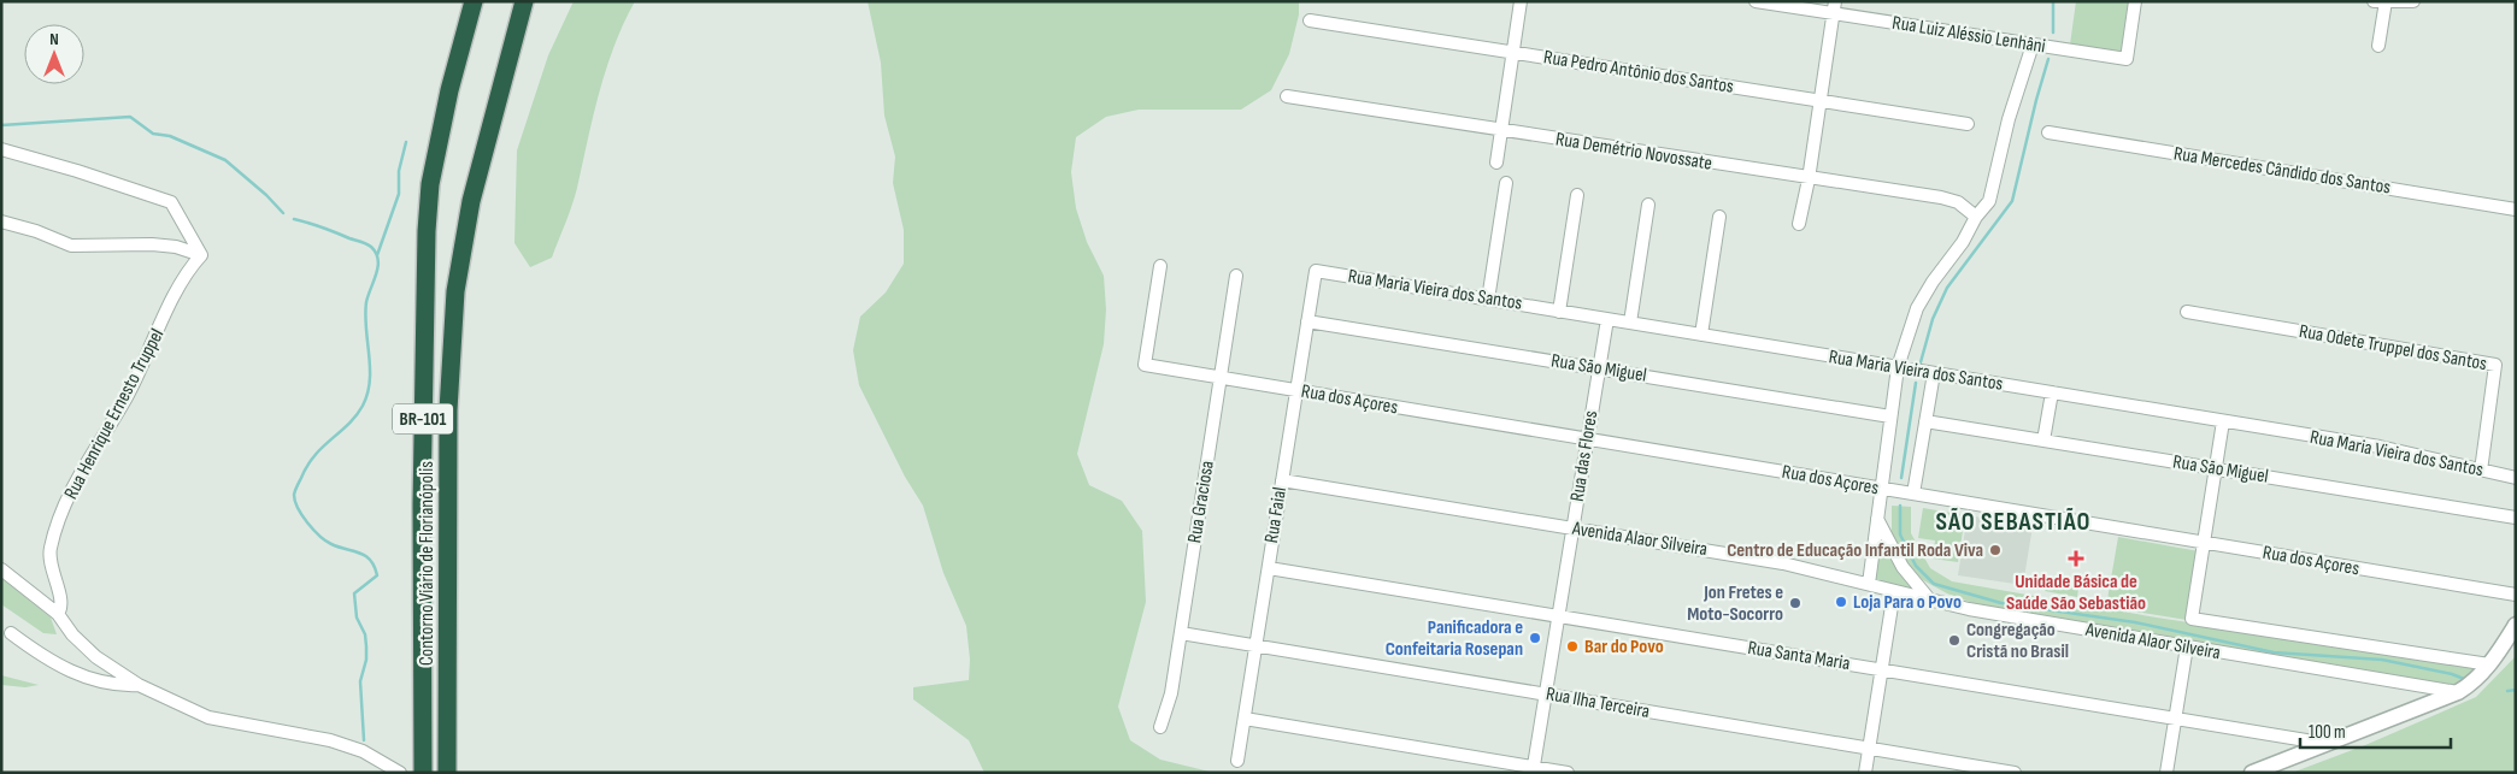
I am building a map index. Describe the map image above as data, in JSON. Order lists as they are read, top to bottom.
{
  "streets": {
    "highway": ["BR-101", "Contorno Viário de Florianópolis"],
    "street": [
      "Rua Luiz Aléssio Lenhâni",
      "Rua Pedro Antônio dos Santos",
      "Rua Demétrio Novossate",
      "Rua Mercedes Cândido dos Santos",
      "Rua Maria Vieira dos Santos",
      "Rua Odete Truppel dos Santos",
      "Rua São Miguel",
      "Rua dos Açores",
      "Rua Henrique Ernesto Truppel",
      "Rua das Flores",
      "Rua Graciosa",
      "Rua Faial",
      "Avenida Alaor Silveira",
      "Rua Santa Maria",
      "Rua Ilha Terceira"
    ]
  },
  "crossings": [
    ["Rua Maria Vieira dos Santos", "Rua Odete Truppel dos Santos"],
    ["Rua Maria Vieira dos Santos", "Rua das Flores"],
    ["Rua Maria Vieira dos Santos", "Rua Faial"],
    ["Rua São Miguel", "Rua das Flores"],
    ["Rua São Miguel", "Rua Faial"],
    ["Rua dos Açores", "Rua das Flores"],
    ["Rua dos Açores", "Rua Graciosa"],
    ["Rua dos Açores", "Rua Faial"],
    ["Rua dos Açores", "Avenida Alaor Silveira"],
    ["Rua das Flores", "Avenida Alaor Silveira"],
    ["Rua das Flores", "Rua Santa Maria"],
    ["Rua das Flores", "Rua Ilha Terceira"],
    ["Rua Graciosa", "Rua Ilha Terceira"],
    ["Rua Faial", "Avenida Alaor Silveira"],
    ["Rua Faial", "Rua Santa Maria"],
    ["Rua Faial", "Rua Ilha Terceira"]
  ],
  "districts": ["SÃO SEBASTIÃO"],
  "places": {
    "other": [
      "Centro de Educação Infantil Roda Viva",
      "Loja Para o Povo",
      "Jon Fretes e Moto-Socorro",
      "Panificadora e Confeitaria Rosepan",
      "Congregação Cristã no Brasil",
      "Bar do Povo"
    ],
    "health": ["Unidade Básica de Saúde São Sebastião"]
  },
  "scale_bar": "100 m",
  "north": "top"
}
